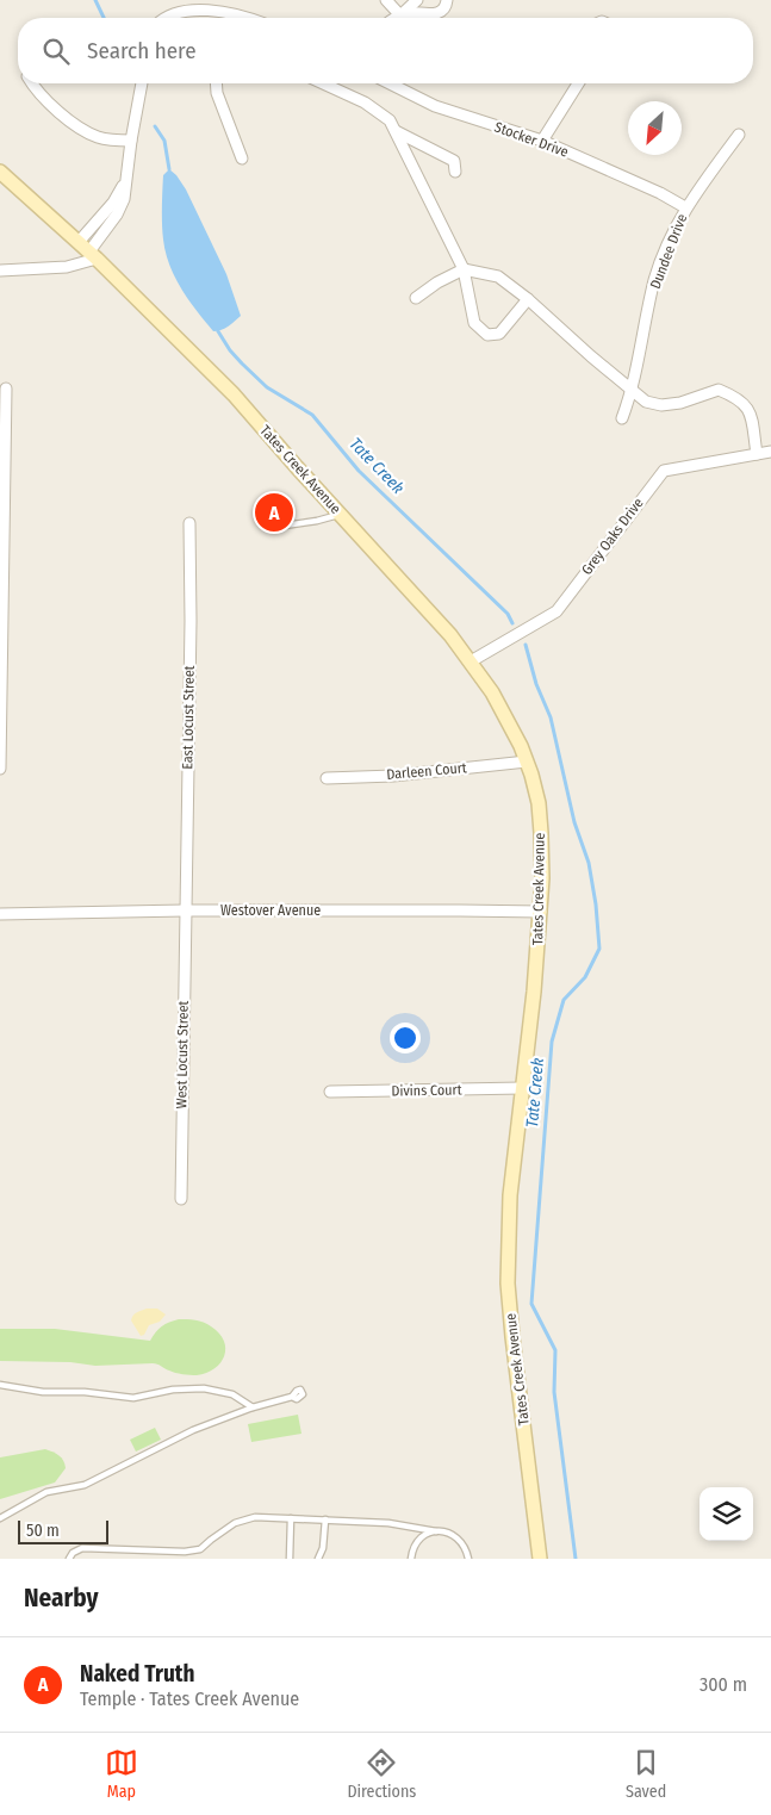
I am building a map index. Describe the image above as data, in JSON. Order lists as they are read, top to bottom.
{
  "streets": {
    "main road": ["Tates Creek Avenue"],
    "street": [
      "Stocker Drive",
      "Dundee Drive",
      "Grey Oaks Drive",
      "East Locust Street",
      "Darleen Court",
      "Westover Avenue",
      "West Locust Street",
      "Divins Court"
    ]
  },
  "crossings": [
    ["Stocker Drive", "Dundee Drive"],
    ["Tates Creek Avenue", "Grey Oaks Drive"],
    ["Tates Creek Avenue", "Darleen Court"],
    ["Tates Creek Avenue", "Westover Avenue"],
    ["Tates Creek Avenue", "Divins Court"],
    ["East Locust Street", "Westover Avenue"],
    ["East Locust Street", "West Locust Street"],
    ["Westover Avenue", "West Locust Street"]
  ],
  "water": ["Tate Creek"],
  "scale_bar": "50 m",
  "north": "bottom left",
  "page": {
    "search": "Search here",
    "pins": "A",
    "scale": "50 m",
    "heading": "Nearby",
    "list": [
      {
        "mark": "A",
        "name": "Naked Truth",
        "note": "Temple · Tates Creek Avenue",
        "value": "300 m"
      }
    ],
    "nav": ["Map", "Directions", "Saved"]
  }
}
